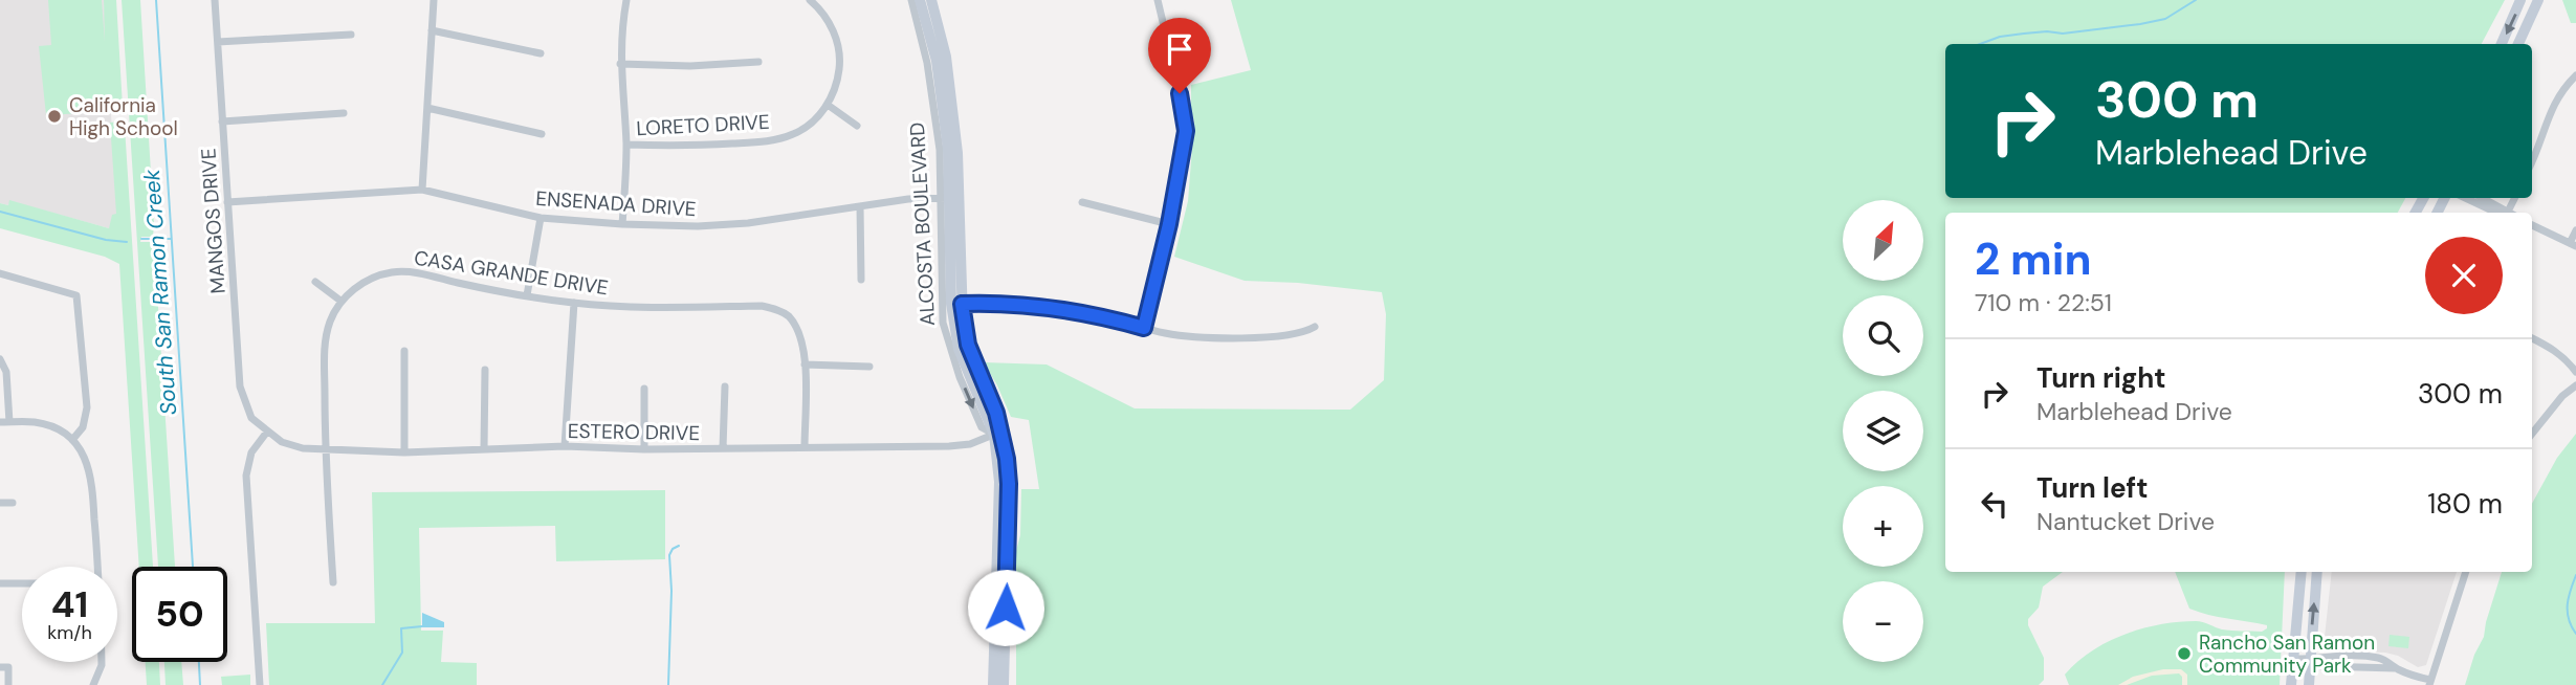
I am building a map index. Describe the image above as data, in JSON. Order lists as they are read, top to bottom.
{
  "streets": {
    "main road": ["ALCOSTA BOULEVARD"],
    "street": [
      "LORETO DRIVE",
      "ENSENADA DRIVE",
      "MANGOS DRIVE",
      "CASA GRANDE DRIVE",
      "ESTERO DRIVE"
    ]
  },
  "crossings": [
    ["ENSENADA DRIVE", "MANGOS DRIVE"],
    ["ENSENADA DRIVE", "ALCOSTA BOULEVARD"],
    ["MANGOS DRIVE", "ESTERO DRIVE"],
    ["ALCOSTA BOULEVARD", "ESTERO DRIVE"],
    ["CASA GRANDE DRIVE", "ESTERO DRIVE"]
  ],
  "water": ["South San Ramon Creek"],
  "places": ["California High School", "Rancho San Ramon Community Park"],
  "north": "top right",
  "page": {
    "turn": ["300 m", "Marblehead Drive"],
    "map_buttons": ["+", "−"],
    "heading": ["2 min", "710 m · 22:51"],
    "list": [
      {
        "name": "Turn right",
        "note": "Marblehead Drive",
        "value": "300 m"
      },
      {
        "name": "Turn left",
        "note": "Nantucket Drive",
        "value": "180 m"
      }
    ],
    "speed": "41 km/h",
    "limit": "50"
  }
}
